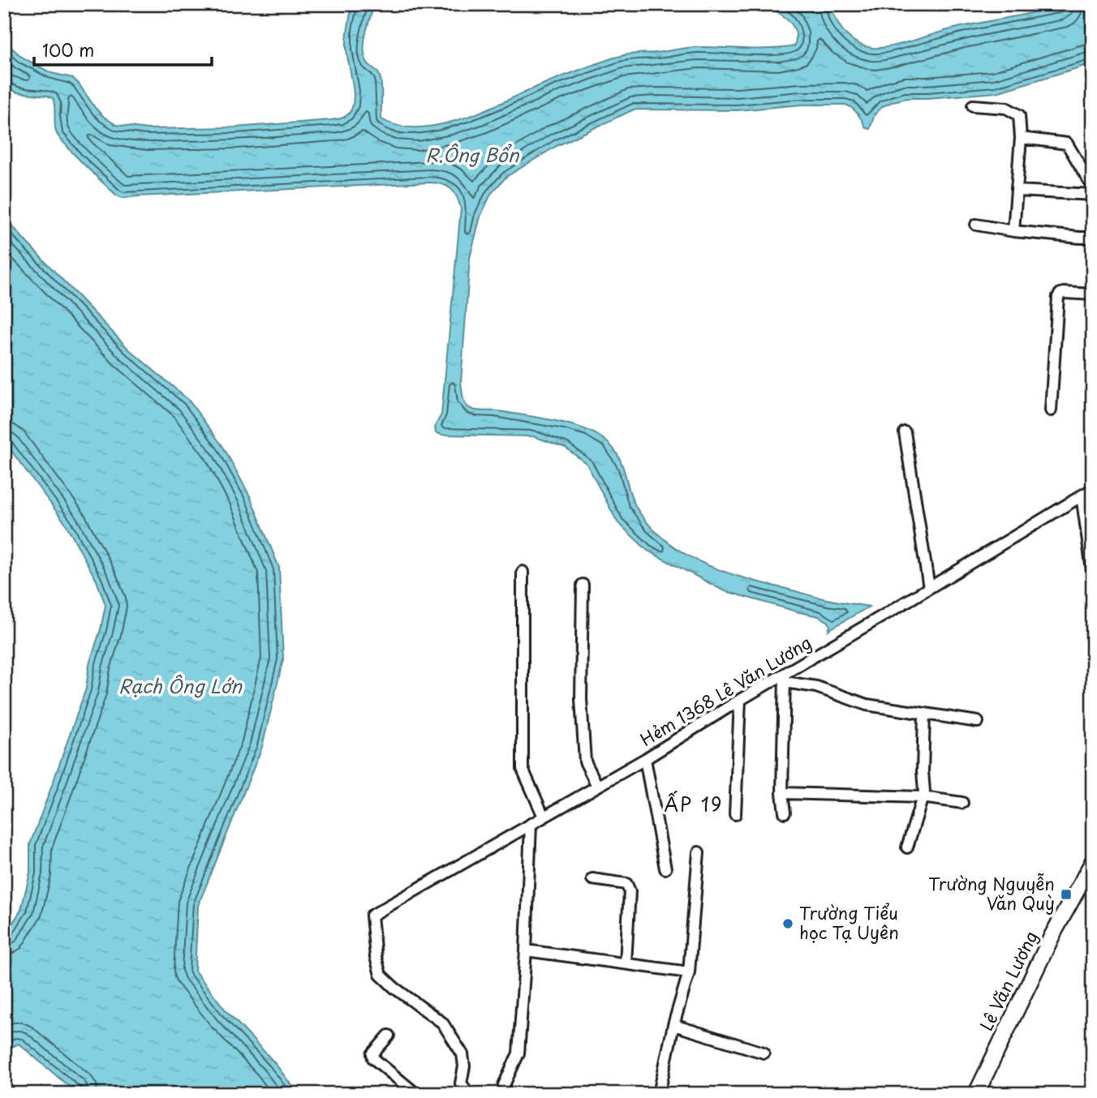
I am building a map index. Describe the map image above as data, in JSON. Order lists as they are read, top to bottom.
{
  "streets": {
    "main road": ["Lê Văn Lương"],
    "street": ["Hẻm 1368 Lê Văn Lương"]
  },
  "districts": ["ẤP 19"],
  "water": ["R.Ông Bổn", "Rạch Ông Lớn"],
  "places": {
    "transit": ["Trường Nguyễn Văn Quỳ"],
    "other": ["Trường Tiểu học Tạ Uyên"]
  },
  "scale_bar": "100 m"
}
